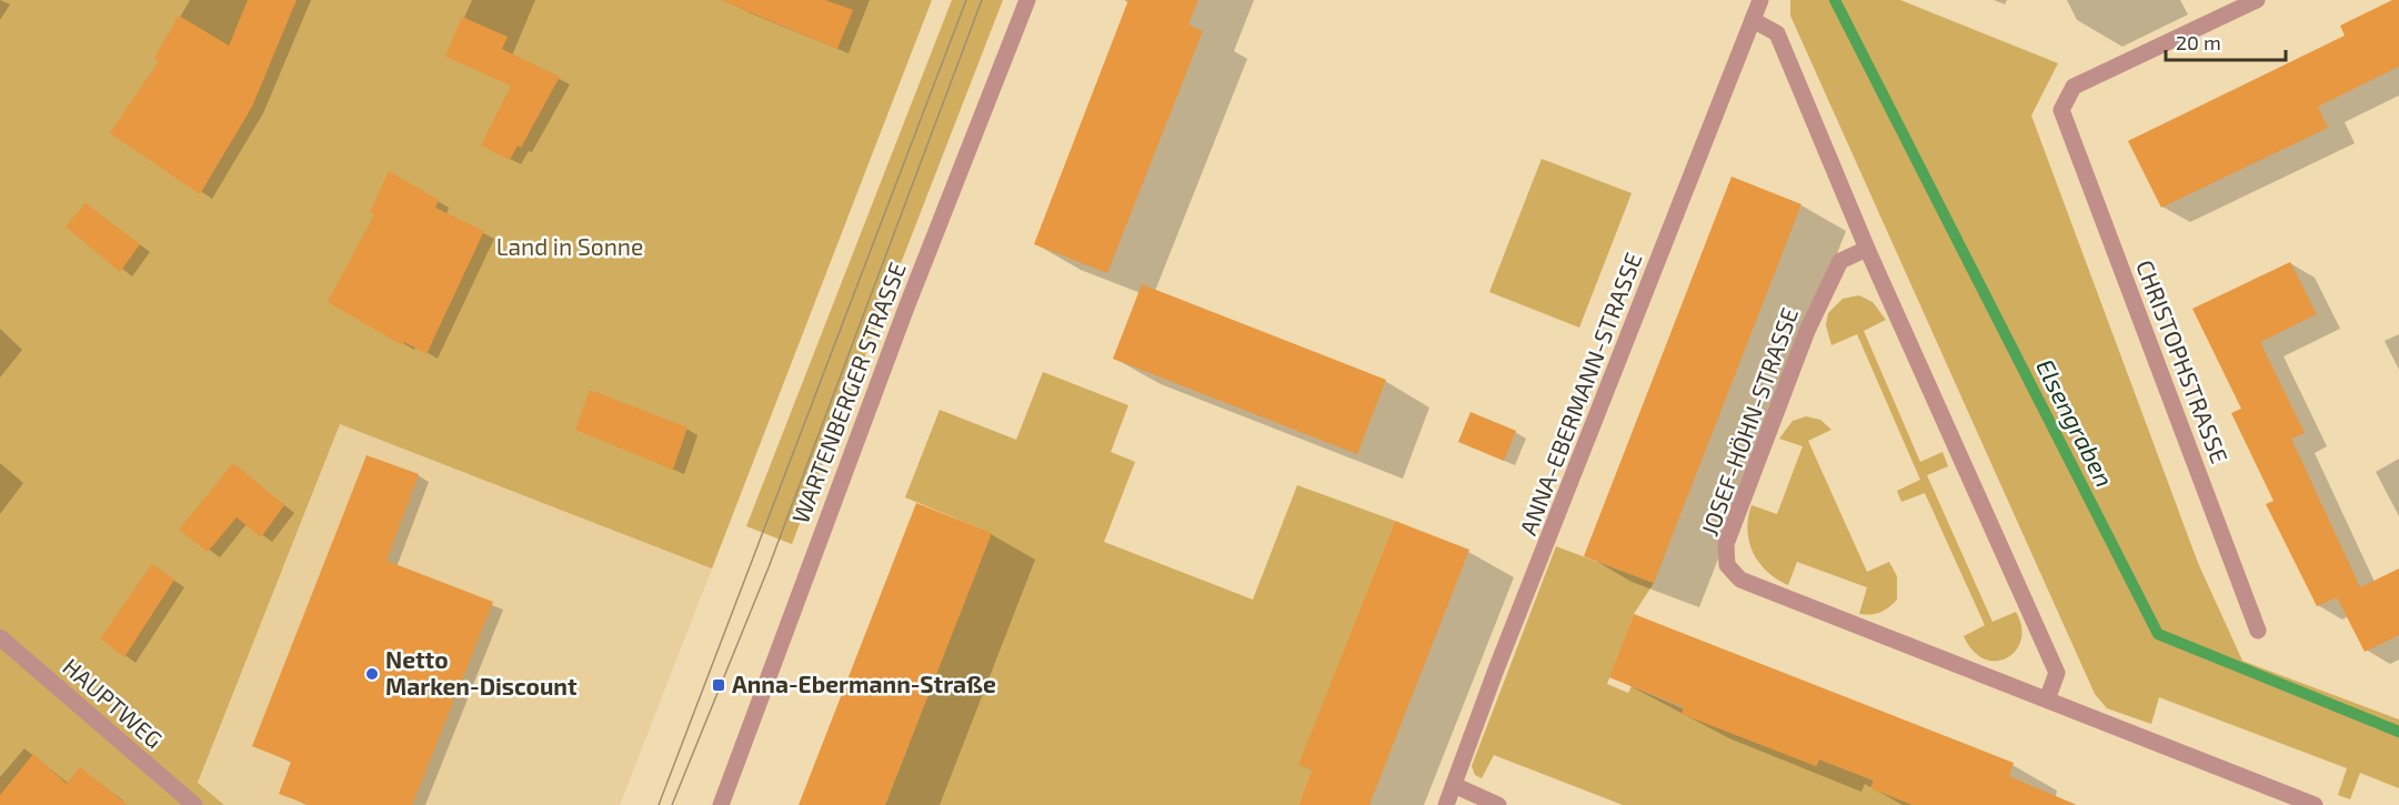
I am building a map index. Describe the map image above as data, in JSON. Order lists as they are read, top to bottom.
{
  "streets": {
    "street": [
      "CHRISTOPHSTRASSE",
      "WARTENBERGER STRASSE",
      "ANNA-EBERMANN-STRASSE",
      "JOSEF-HÖHN-STRASSE",
      "HAUPTWEG"
    ]
  },
  "water": ["Elsengraben"],
  "parks": ["Land in Sonne"],
  "places": {
    "other": ["Netto Marken-Discount"],
    "transit": ["Anna-Ebermann-Straße"]
  },
  "scale_bar": "20 m"
}
